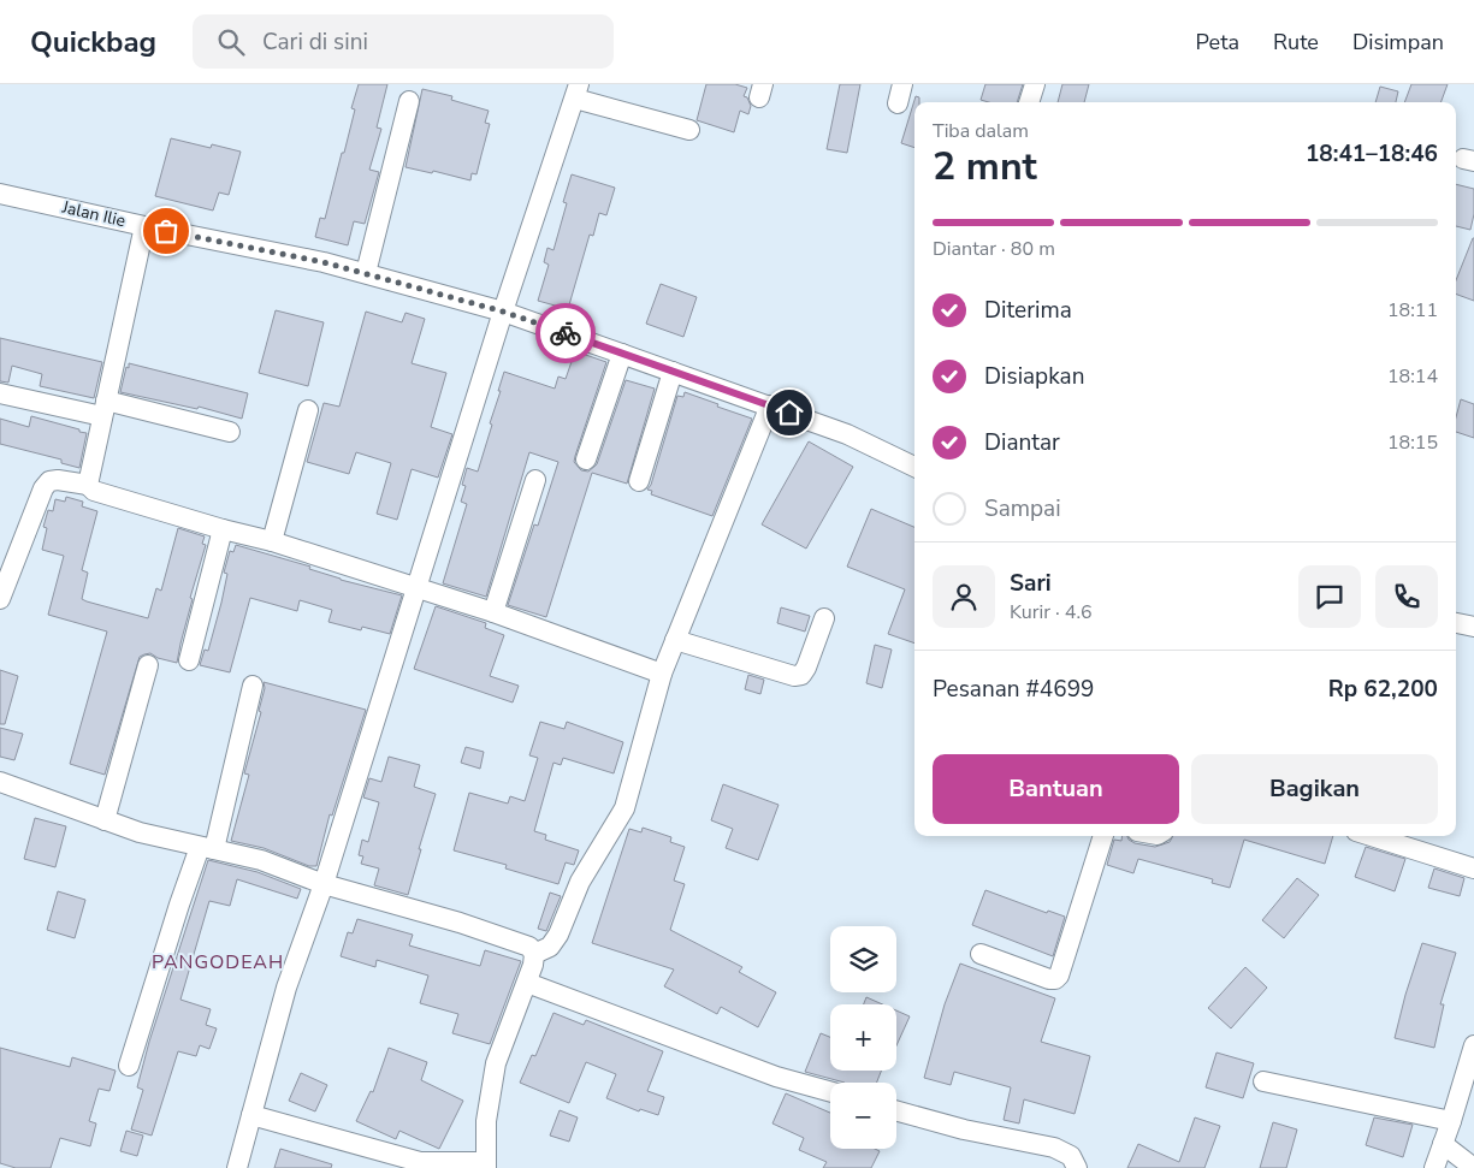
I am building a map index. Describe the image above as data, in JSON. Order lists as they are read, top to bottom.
{
  "streets": {
    "street": ["Jalan Ilie"]
  },
  "districts": ["PANGODEAH"],
  "page": {
    "header": "Quickbag",
    "search": "Cari di sini",
    "nav": ["Peta", "Rute", "Disimpan"],
    "heading": ["2 mnt", "Tiba dalam", "18:41–18:46"],
    "panel": [
      "Sari",
      "Kurir · 4.6",
      "Pesanan #4699",
      "Rp 62,200"
    ],
    "bar": "Diantar · 80 m",
    "list": [
      ["Diterima", "18:11"],
      ["Disiapkan", "18:14"],
      ["Diantar", "18:15"],
      "Sampai"
    ],
    "buttons": ["Bantuan", "Bagikan"],
    "map_buttons": ["+", "−"]
  }
}
